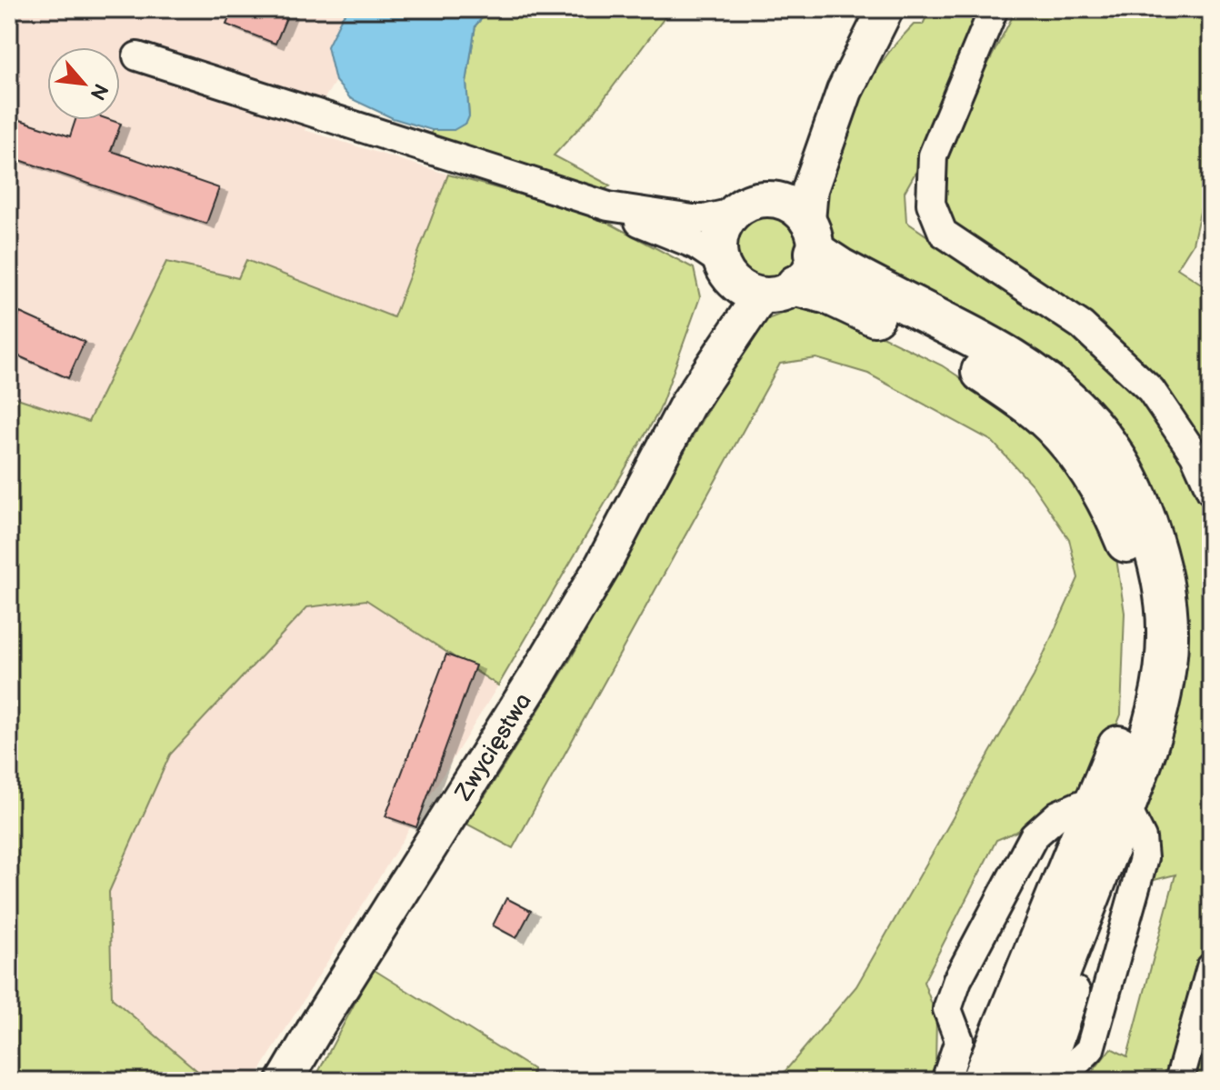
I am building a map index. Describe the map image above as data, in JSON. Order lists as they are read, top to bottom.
{
  "streets": {
    "main road": ["Zwycięstwa"]
  },
  "north": "bottom right"
}
